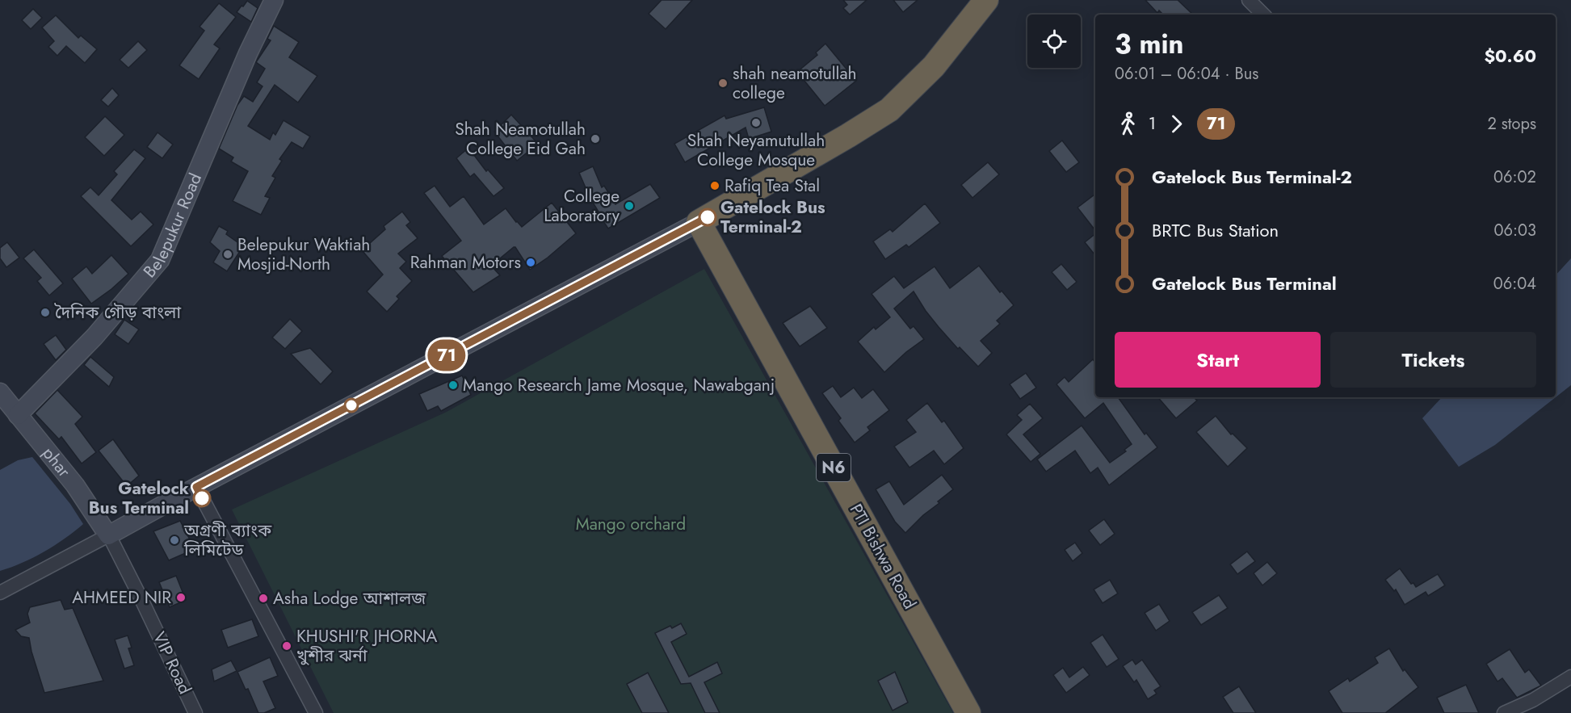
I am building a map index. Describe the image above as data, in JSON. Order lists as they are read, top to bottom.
{
  "streets": {
    "highway": ["N6", "PTI Bishwa Road"],
    "main road": ["Belepukur Road", "phar"],
    "street": ["VIP Road"]
  },
  "crossings": [
    ["Belepukur Road", "phar"],
    ["phar", "VIP Road"]
  ],
  "parks": ["Mango orchard"],
  "places": [
    "shah neamotullah college",
    "Shah Neyamutullah College Mosque",
    "Shah Neamotullah College Eid Gah",
    "Rafiq Tea Stal",
    "College Laboratory",
    "Gatelock Bus Terminal-2",
    "Belepukur Waktiah Mosjid-North",
    "Rahman Motors",
    "দৈনিক গৌড় বাংলা",
    "Mango Research Jame Mosque, Nawabganj",
    "Gatelock Bus Terminal",
    "অগ্রণী ব্যাংক লিমিটেড",
    "AHMEED NIR",
    "Asha Lodge আশালজ",
    "KHUSHI'R JHORNA খুশীর ঝর্না"
  ],
  "lines": ["bus line 71"],
  "page": {
    "on_map": "71",
    "heading": ["3 min", "06:01 – 06:04 · Bus", "$0.60"],
    "legs": ["1", "71", "2 stops"],
    "list": [
      {
        "name": "Gatelock Bus Terminal-2",
        "value": "06:02"
      },
      {
        "name": "BRTC Bus Station",
        "value": "06:03"
      },
      {
        "name": "Gatelock Bus Terminal",
        "value": "06:04"
      }
    ],
    "buttons": ["Start", "Tickets"]
  }
}
